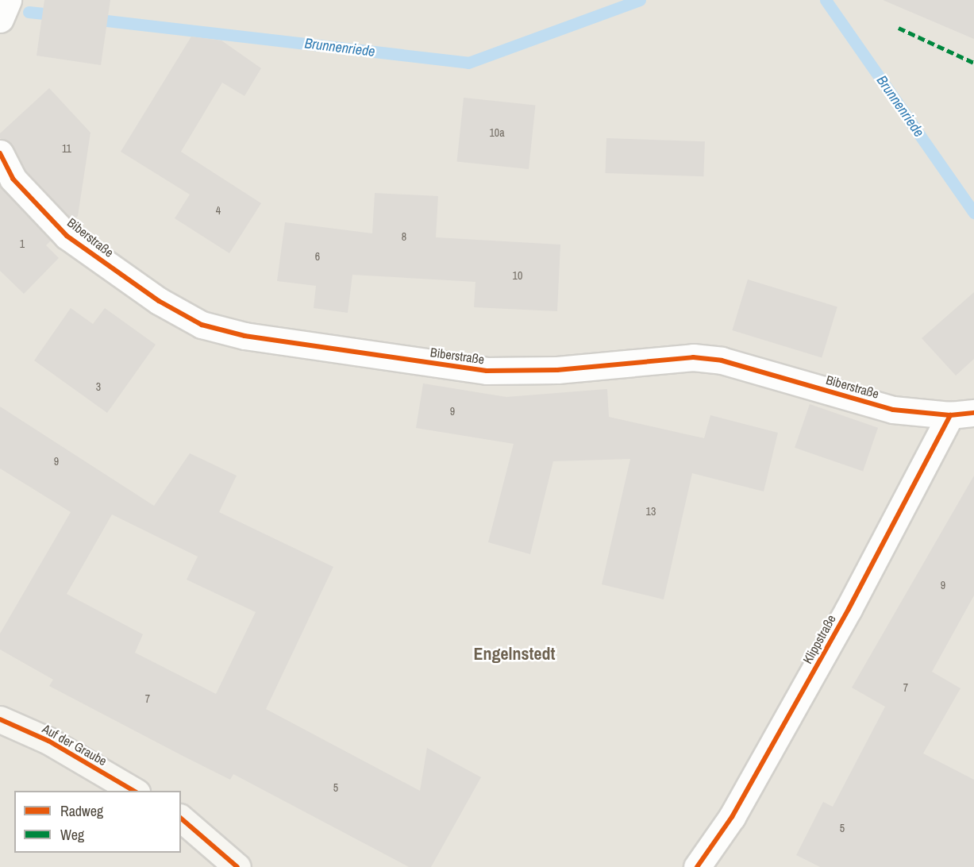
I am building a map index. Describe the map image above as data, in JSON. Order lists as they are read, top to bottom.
{
  "streets": {
    "street": ["Biberstraße", "Klippstraße", "Auf der Graube"]
  },
  "crossings": [
    ["Biberstraße", "Klippstraße"]
  ],
  "districts": ["Engelnstedt"],
  "water": ["Brunnenriede"],
  "house_numbers": [
    "10a",
    "11",
    "4",
    "8",
    "1",
    "6",
    "10",
    "3",
    "9",
    "9",
    "13",
    "9",
    "7",
    "7",
    "5",
    "5"
  ],
  "legend": ["Radweg", "Weg"]
}
